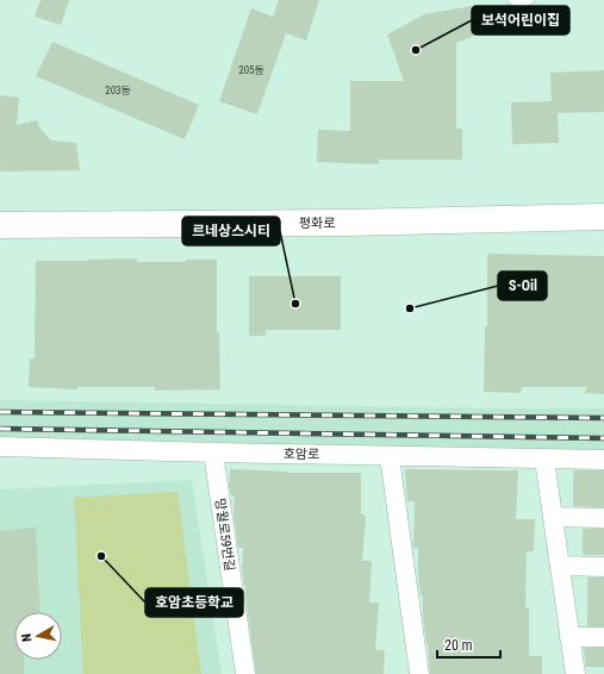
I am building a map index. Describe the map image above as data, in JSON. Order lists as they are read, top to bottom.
{
  "streets": {
    "main road": ["평화로"],
    "street": ["호암로", "망월로59번길"]
  },
  "crossings": [
    ["호암로", "망월로59번길"]
  ],
  "places": [
    "보석어린이집",
    "르네상스시티",
    "S-Oil",
    "호암초등학교"
  ],
  "house_numbers": ["205동", "203동"],
  "scale_bar": "20 m",
  "north": "left"
}
